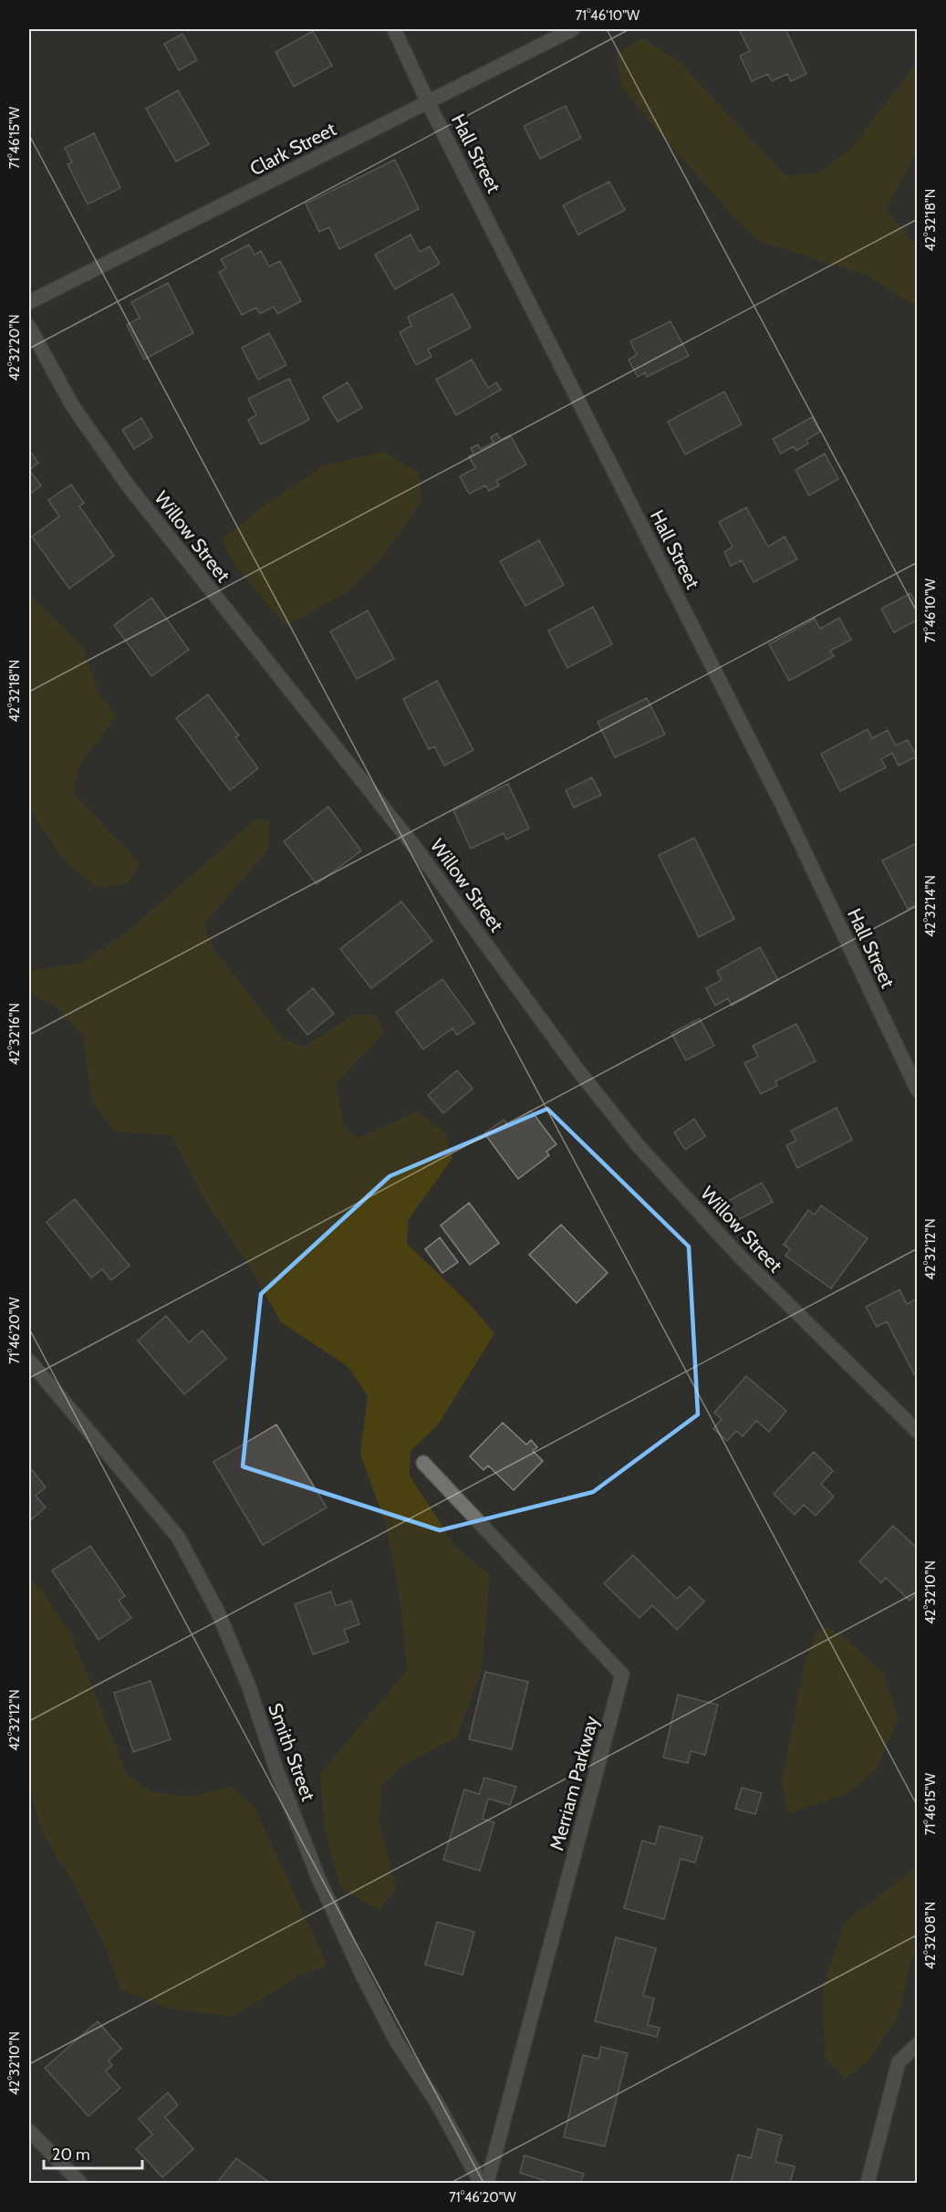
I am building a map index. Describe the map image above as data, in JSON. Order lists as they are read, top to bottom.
{
  "streets": {
    "street": [
      "Clark Street",
      "Hall Street",
      "Willow Street",
      "Smith Street",
      "Merriam Parkway"
    ]
  },
  "crossings": [
    ["Clark Street", "Hall Street"]
  ],
  "scale_bar": "20 m",
  "coordinates": [
    "71°46'10\"W",
    "71°46'15\"W",
    "42°32'18\"N",
    "42°32'20\"N",
    "42°32'14\"N",
    "42°32'16\"N",
    "42°32'12\"N",
    "71°46'20\"W",
    "42°32'10\"N",
    "42°32'08\"N"
  ]
}
